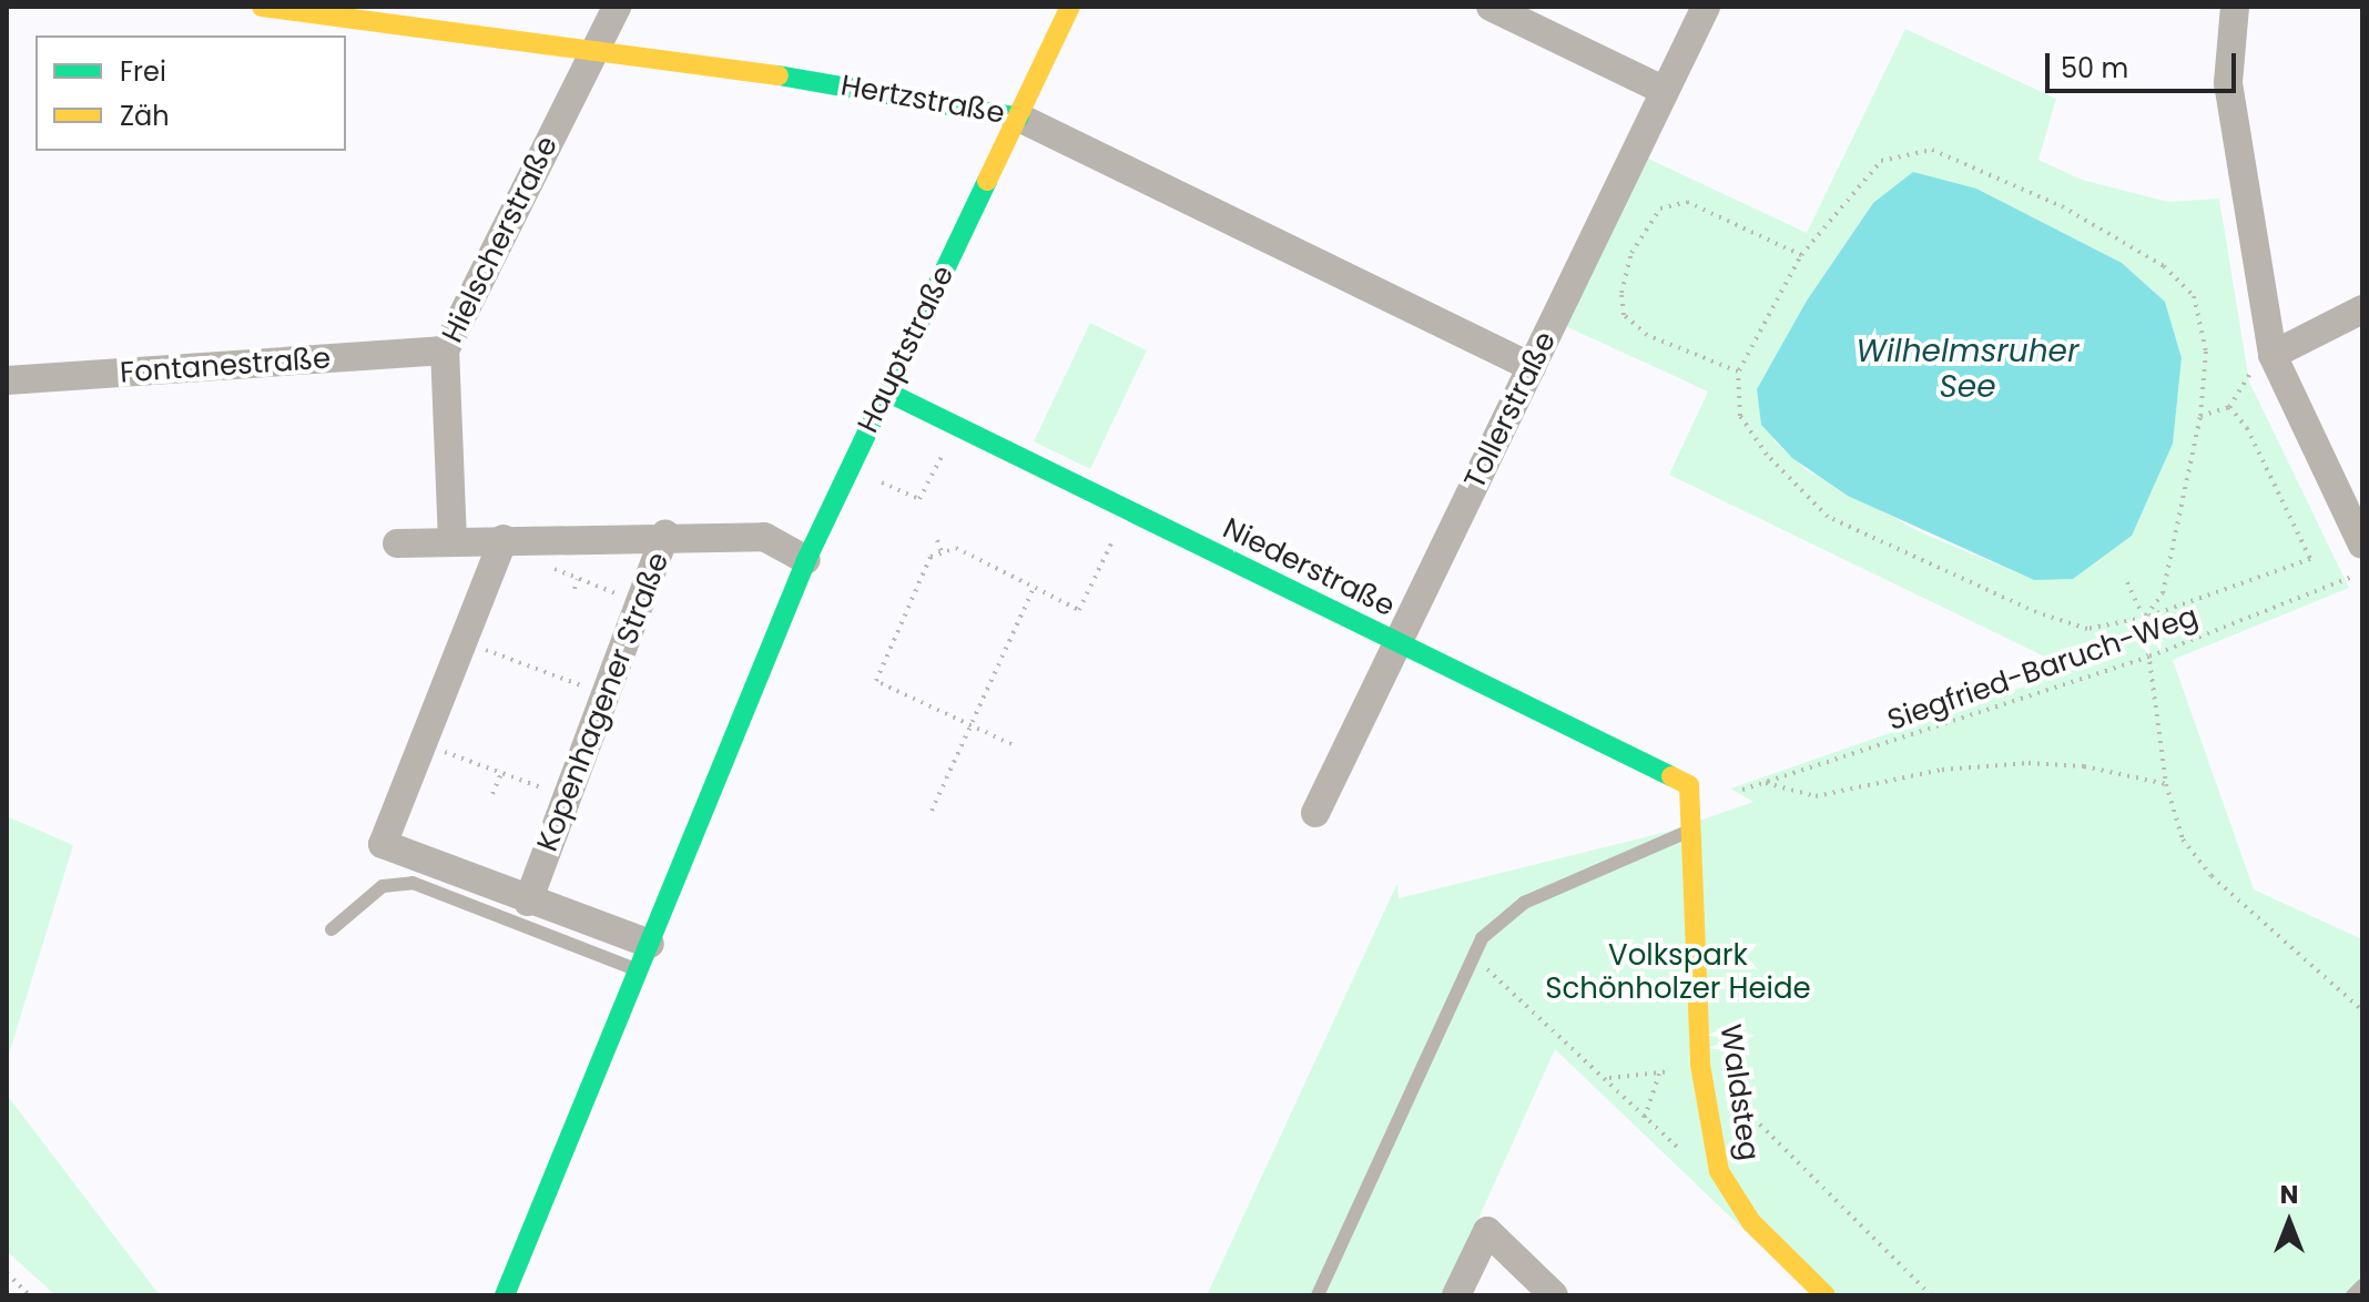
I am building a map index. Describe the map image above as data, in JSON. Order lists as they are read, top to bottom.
{
  "streets": {
    "street": [
      "Hertzstraße",
      "Hielscherstraße",
      "Hauptstraße",
      "Fontanestraße",
      "Tollerstraße",
      "Niederstraße",
      "Kopenhagener Straße",
      "Waldsteg"
    ],
    "path": ["Siegfried-Baruch-Weg"]
  },
  "crossings": [
    ["Hertzstraße", "Hielscherstraße"],
    ["Hertzstraße", "Hauptstraße"],
    ["Hertzstraße", "Tollerstraße"],
    ["Hielscherstraße", "Fontanestraße"],
    ["Hauptstraße", "Niederstraße"],
    ["Tollerstraße", "Niederstraße"],
    ["Niederstraße", "Waldsteg"]
  ],
  "water": ["Wilhelmsruher See"],
  "parks": ["Volkspark Schönholzer Heide"],
  "legend": ["Frei", "Zäh"],
  "scale_bar": "50 m",
  "north": "top"
}
